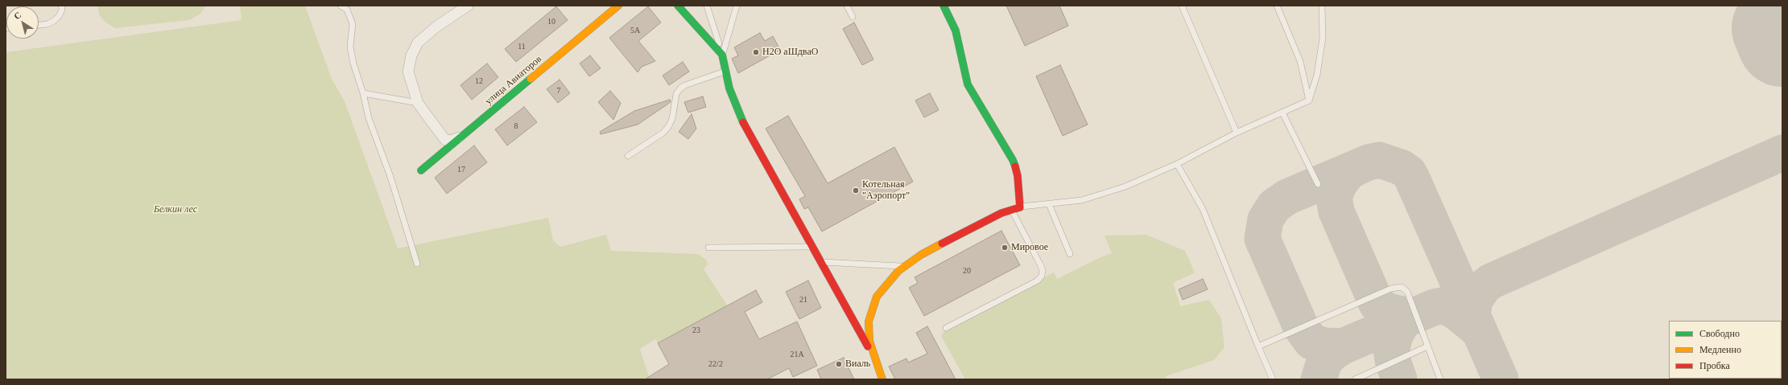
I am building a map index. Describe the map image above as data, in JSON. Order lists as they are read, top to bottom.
{
  "streets": {
    "street": ["улица Авиаторов"]
  },
  "parks": ["Белкин лес"],
  "places": [
    "H2O аШдваО",
    "Котельная \"Аэропорт\"",
    "Мировое",
    "Виаль"
  ],
  "house_numbers": [
    "10",
    "5А",
    "11",
    "12",
    "7",
    "8",
    "17",
    "20",
    "21",
    "23",
    "21А",
    "22/2"
  ],
  "legend": ["Свободно", "Медленно", "Пробка"],
  "north": "top left"
}
